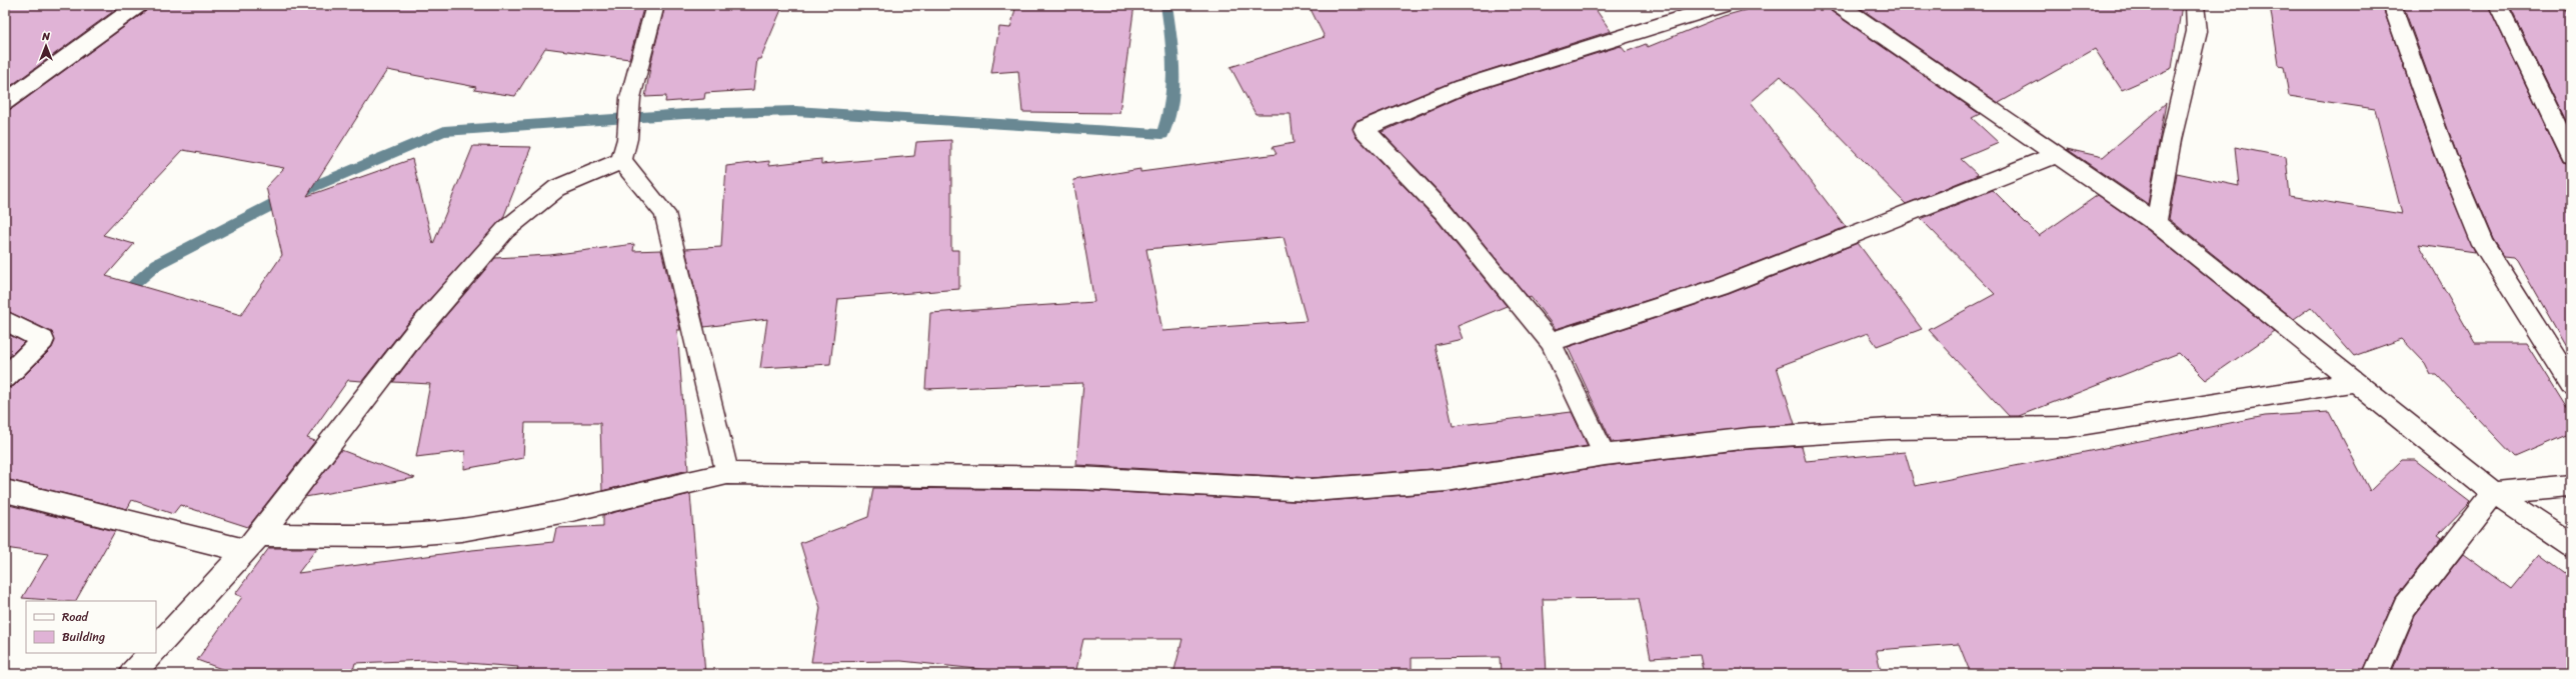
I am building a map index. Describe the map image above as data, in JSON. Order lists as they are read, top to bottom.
{
  "legend": ["Road", "Building"],
  "north": "top"
}
